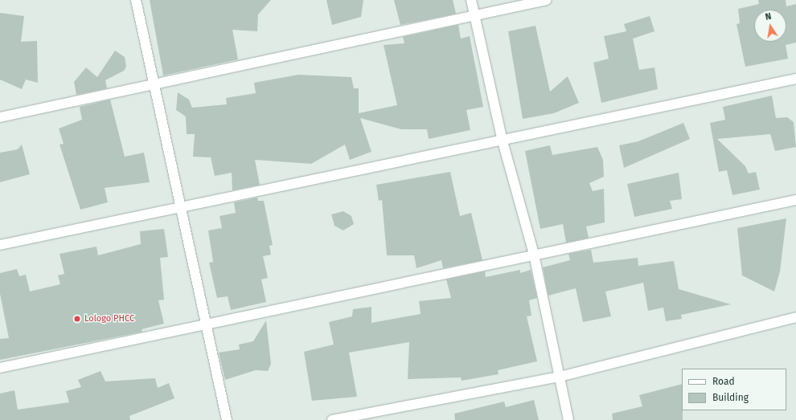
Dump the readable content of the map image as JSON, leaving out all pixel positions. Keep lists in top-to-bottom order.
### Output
{
  "places": ["Lologo PHCC"],
  "legend": ["Road", "Building"],
  "north": "top"
}
